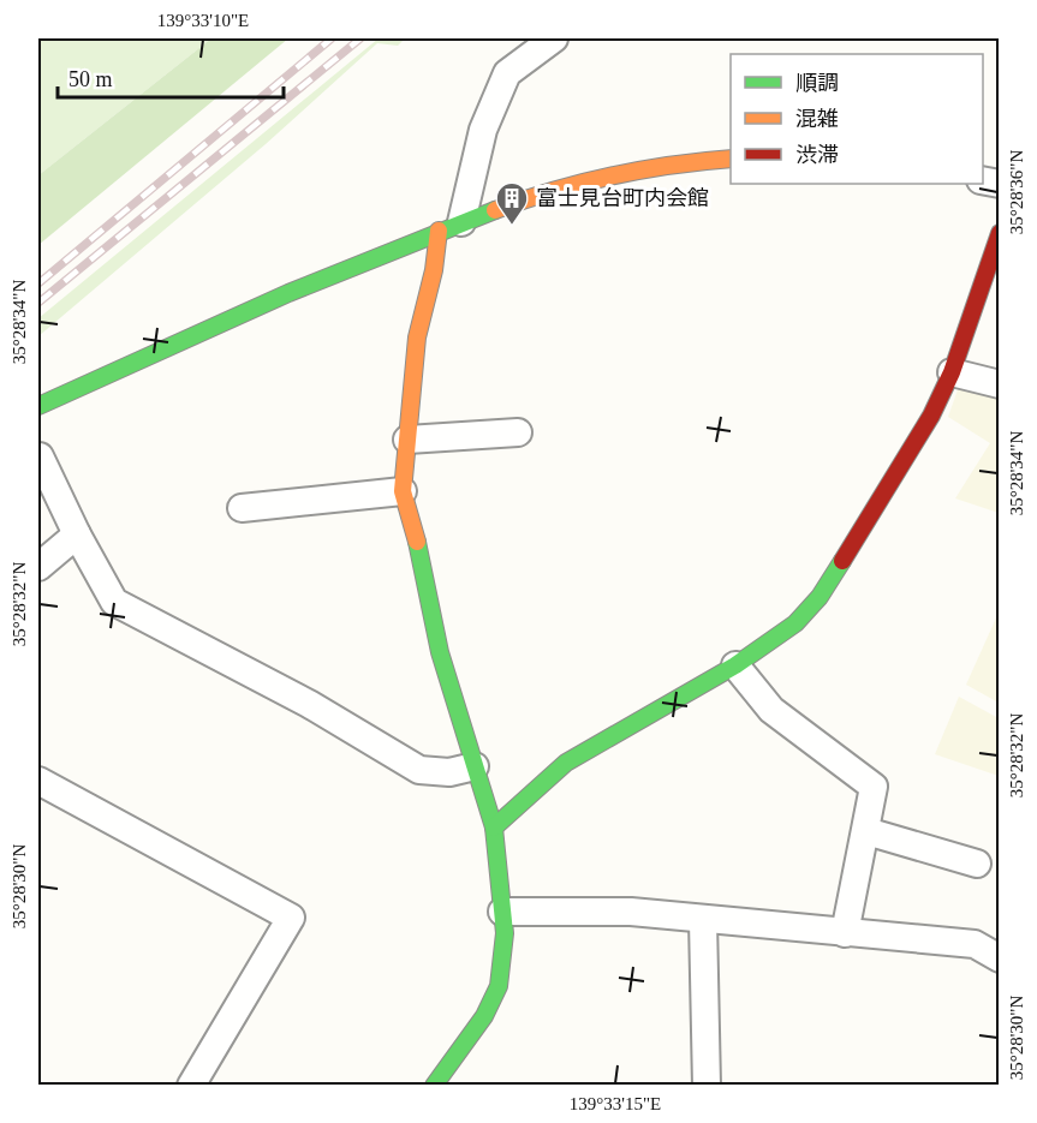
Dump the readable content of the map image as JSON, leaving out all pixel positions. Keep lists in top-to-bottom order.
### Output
{
  "places": {
    "building": ["富士見台町内会館"]
  },
  "legend": ["順調", "混雑", "渋滞"],
  "scale_bar": "50 m",
  "coordinates": [
    "139°33'10\"E",
    "35°28'36\"N",
    "35°28'34\"N",
    "35°28'32\"N",
    "35°28'30\"N",
    "139°33'15\"E"
  ]
}
